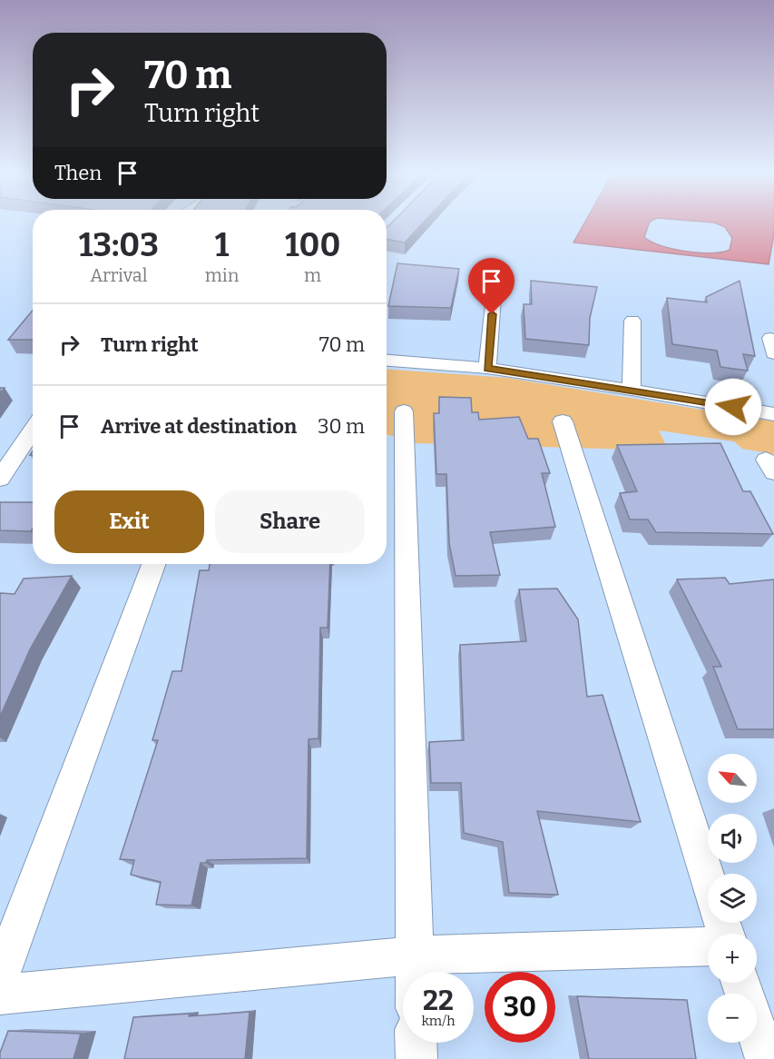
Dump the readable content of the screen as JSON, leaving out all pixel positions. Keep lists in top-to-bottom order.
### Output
{
  "north": "top left",
  "page": {
    "turn": ["70 m", "Turn right"],
    "then": "Then",
    "eta": [
      "13:03",
      "Arrival",
      "1",
      "min",
      "100",
      "m"
    ],
    "list": [
      {
        "name": "Turn right",
        "value": "70 m"
      },
      {
        "name": "Arrive at destination",
        "value": "30 m"
      }
    ],
    "buttons": ["Exit", "Share"],
    "map_buttons": ["+", "−"],
    "speed": "22 km/h",
    "limit": "30"
  }
}
